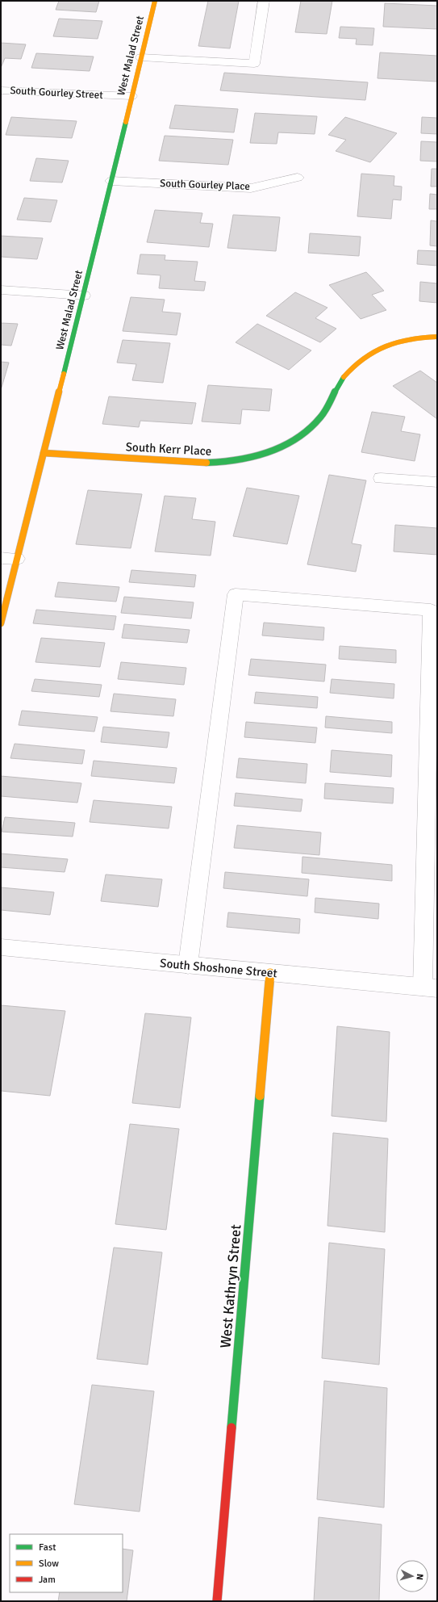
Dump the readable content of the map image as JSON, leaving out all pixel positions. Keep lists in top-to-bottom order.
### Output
{
  "streets": {
    "street": [
      "West Malad Street",
      "South Gourley Street",
      "South Gourley Place",
      "South Kerr Place",
      "South Shoshone Street",
      "West Kathryn Street"
    ]
  },
  "crossings": [
    ["West Malad Street", "South Gourley Street"],
    ["West Malad Street", "South Gourley Place"],
    ["West Malad Street", "South Kerr Place"],
    ["South Shoshone Street", "West Kathryn Street"]
  ],
  "legend": ["Fast", "Slow", "Jam"],
  "north": "right"
}
